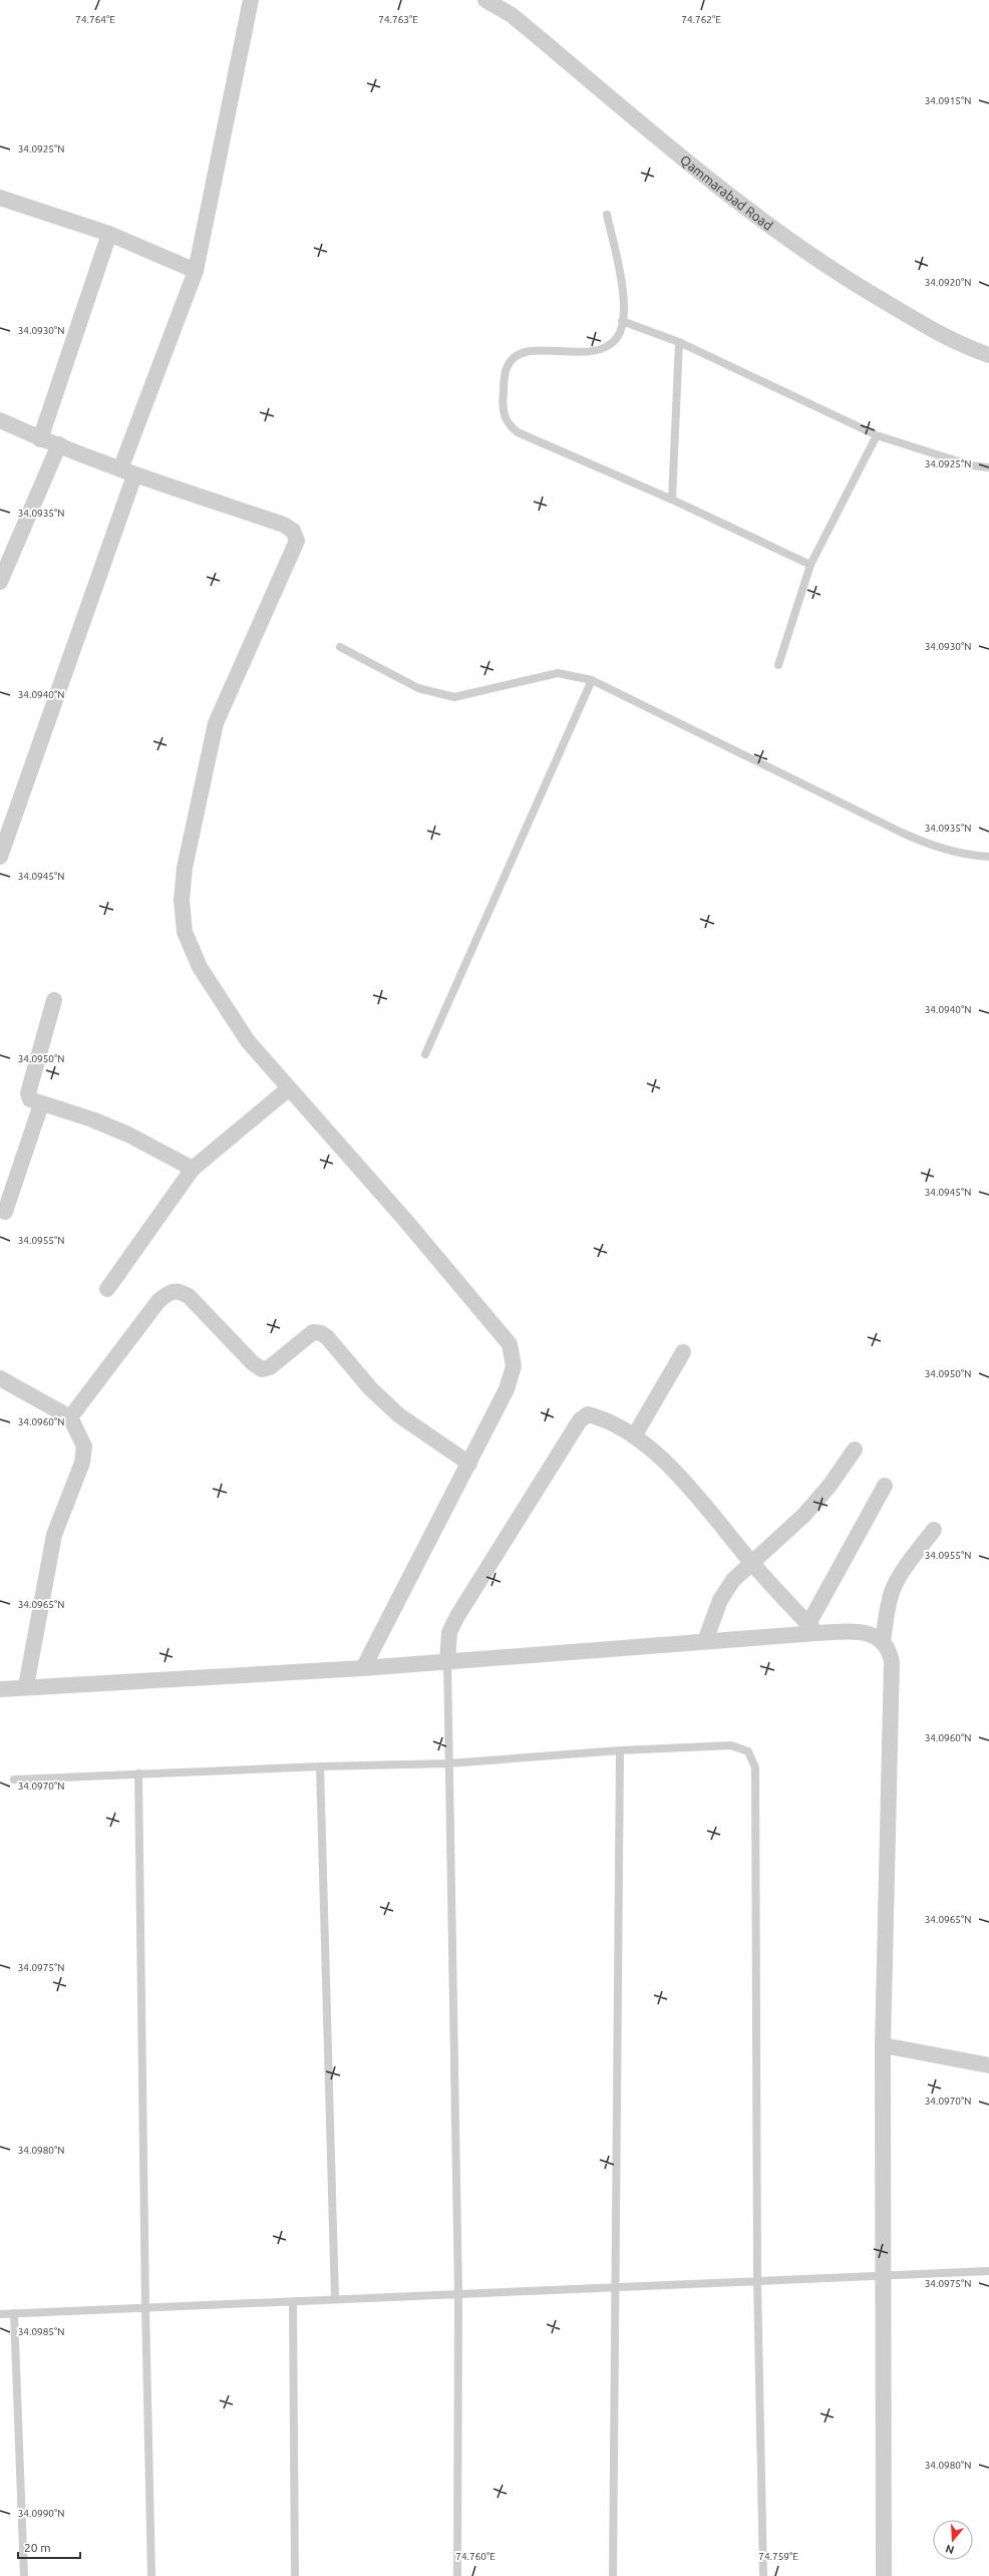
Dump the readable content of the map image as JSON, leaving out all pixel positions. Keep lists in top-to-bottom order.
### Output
{
  "streets": {
    "street": ["Qammarabad Road"]
  },
  "scale_bar": "20 m",
  "north": "bottom",
  "coordinates": [
    "74.764°E",
    "74.763°E",
    "74.762°E",
    "34.0915°N",
    "34.0925°N",
    "34.0920°N",
    "34.0930°N",
    "34.0935°N",
    "34.0940°N",
    "34.0945°N",
    "34.0950°N",
    "34.0955°N",
    "34.0960°N",
    "34.0965°N",
    "34.0970°N",
    "34.0975°N",
    "34.0980°N",
    "34.0985°N",
    "34.0990°N",
    "74.760°E",
    "74.759°E"
  ]
}
